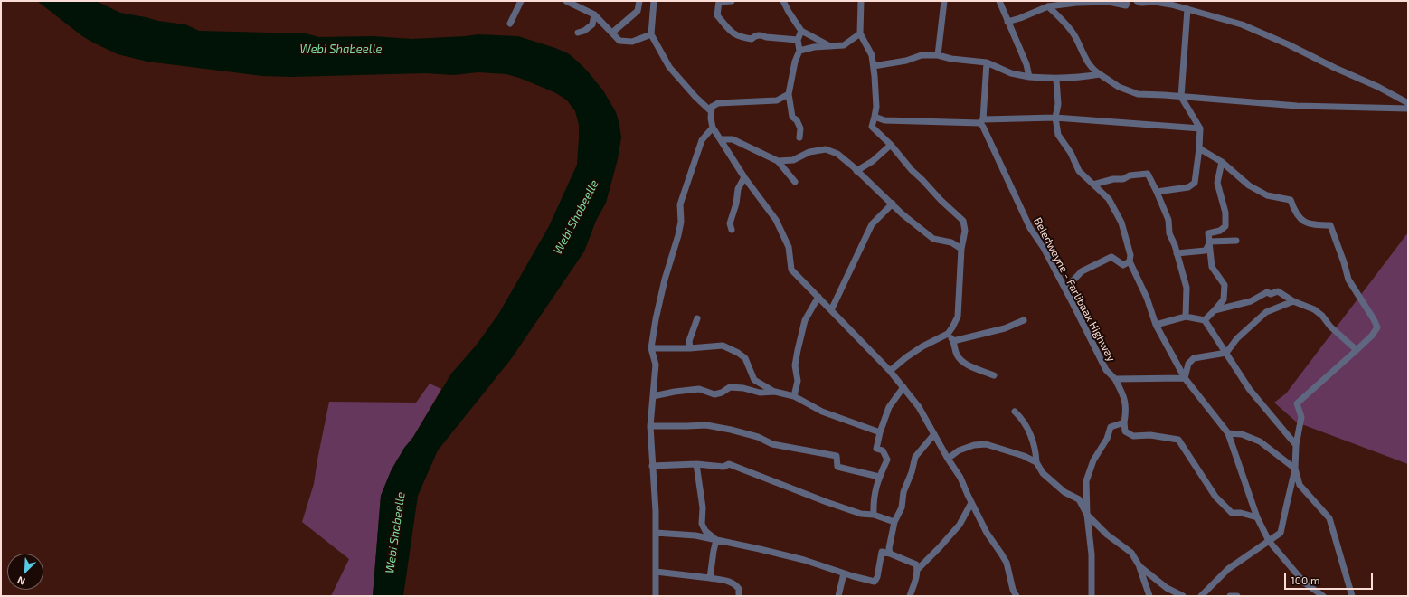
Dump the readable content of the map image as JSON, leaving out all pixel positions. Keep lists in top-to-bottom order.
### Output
{
  "streets": {
    "street": ["Beledweyne - Farlibaax Highway"]
  },
  "water": ["Webi Shabeelle"],
  "scale_bar": "100 m",
  "north": "bottom left"
}
